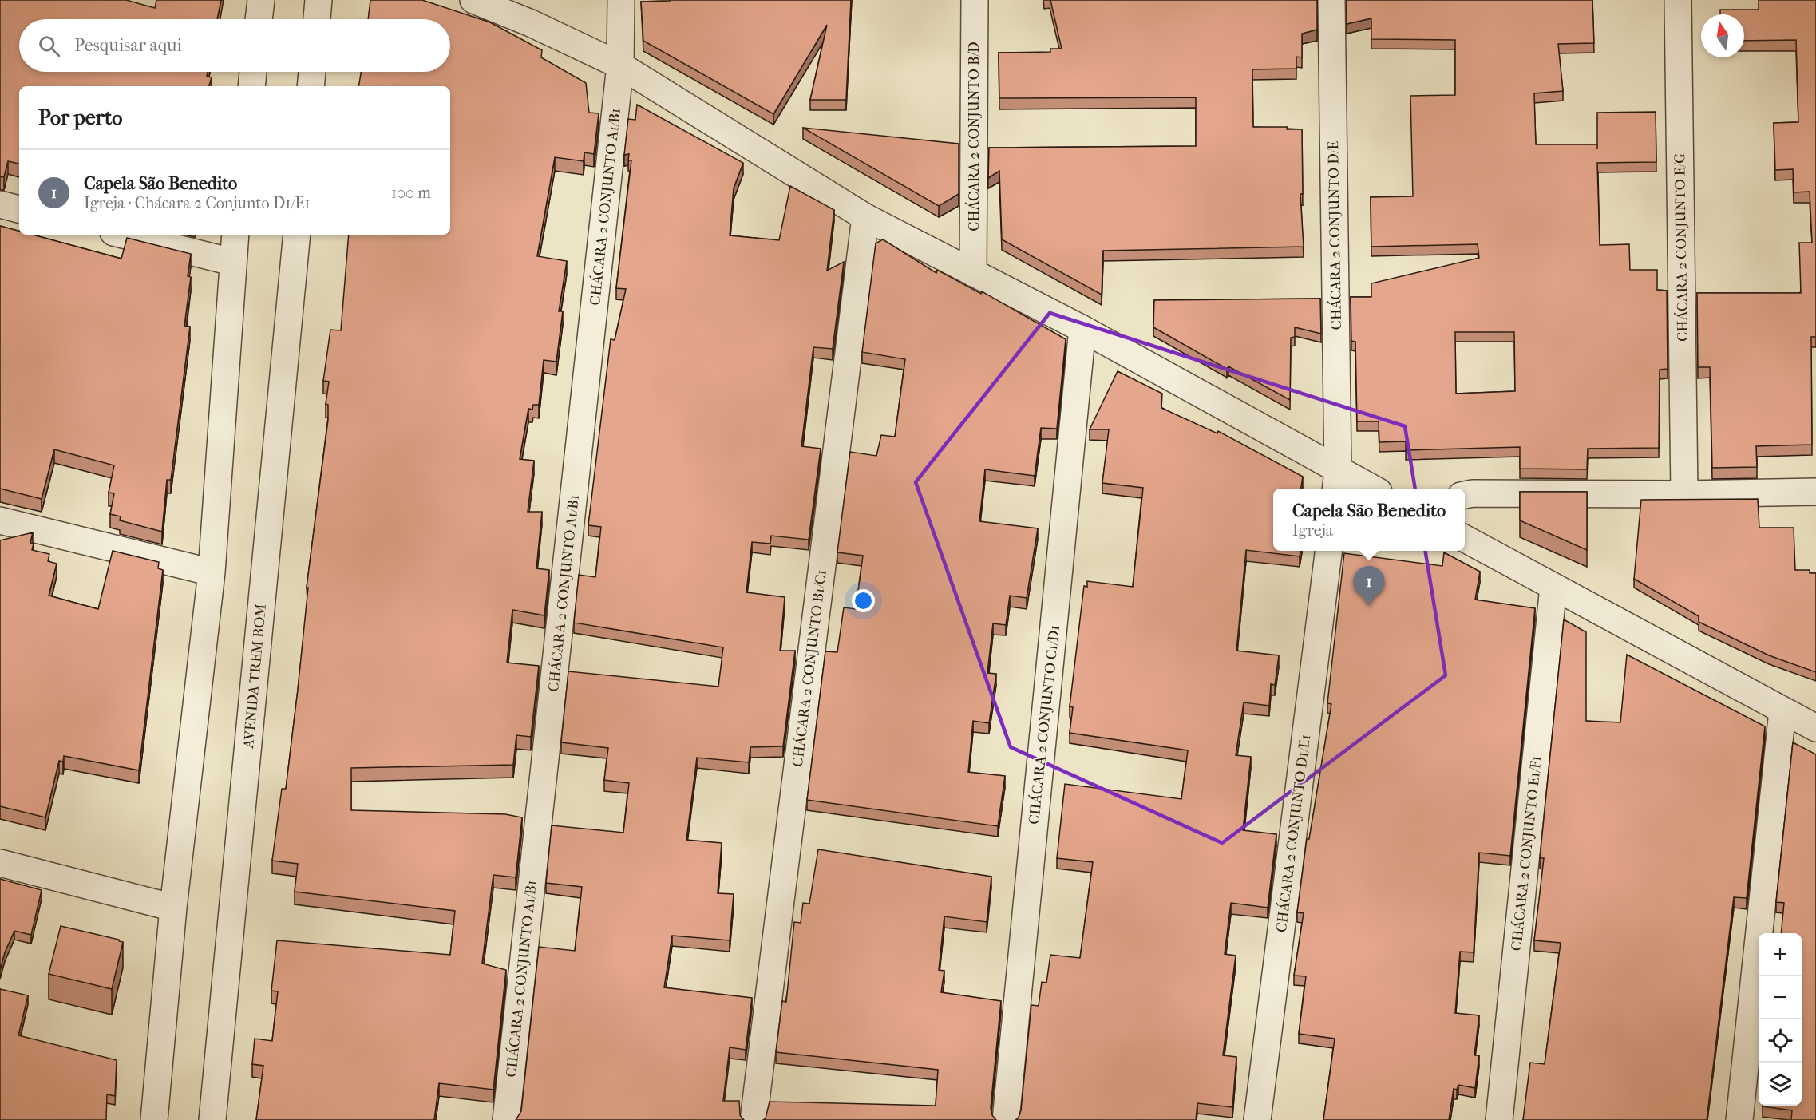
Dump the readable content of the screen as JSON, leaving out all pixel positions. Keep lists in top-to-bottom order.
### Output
{
  "streets": {
    "street": [
      "CHÁCARA 2 CONJUNTO B/D",
      "CHÁCARA 2 CONJUNTO A1/B1",
      "CHÁCARA 2 CONJUNTO D/E",
      "CHÁCARA 2 CONJUNTO E/G",
      "CHÁCARA 2 CONJUNTO B1/C1",
      "AVENIDA TREM BOM",
      "CHÁCARA 2 CONJUNTO C1/D1",
      "CHÁCARA 2 CONJUNTO D1/E1",
      "CHÁCARA 2 CONJUNTO E1/F1"
    ]
  },
  "north": "top",
  "page": {
    "search": "Pesquisar aqui",
    "heading": "Por perto",
    "list": [
      {
        "mark": "1",
        "name": "Capela São Benedito",
        "note": "Igreja · Chácara 2 Conjunto D1/E1",
        "value": "100 m"
      }
    ],
    "popup": ["Capela São Benedito", "Igreja"],
    "pins": "1",
    "map_buttons": ["+", "−"]
  }
}
